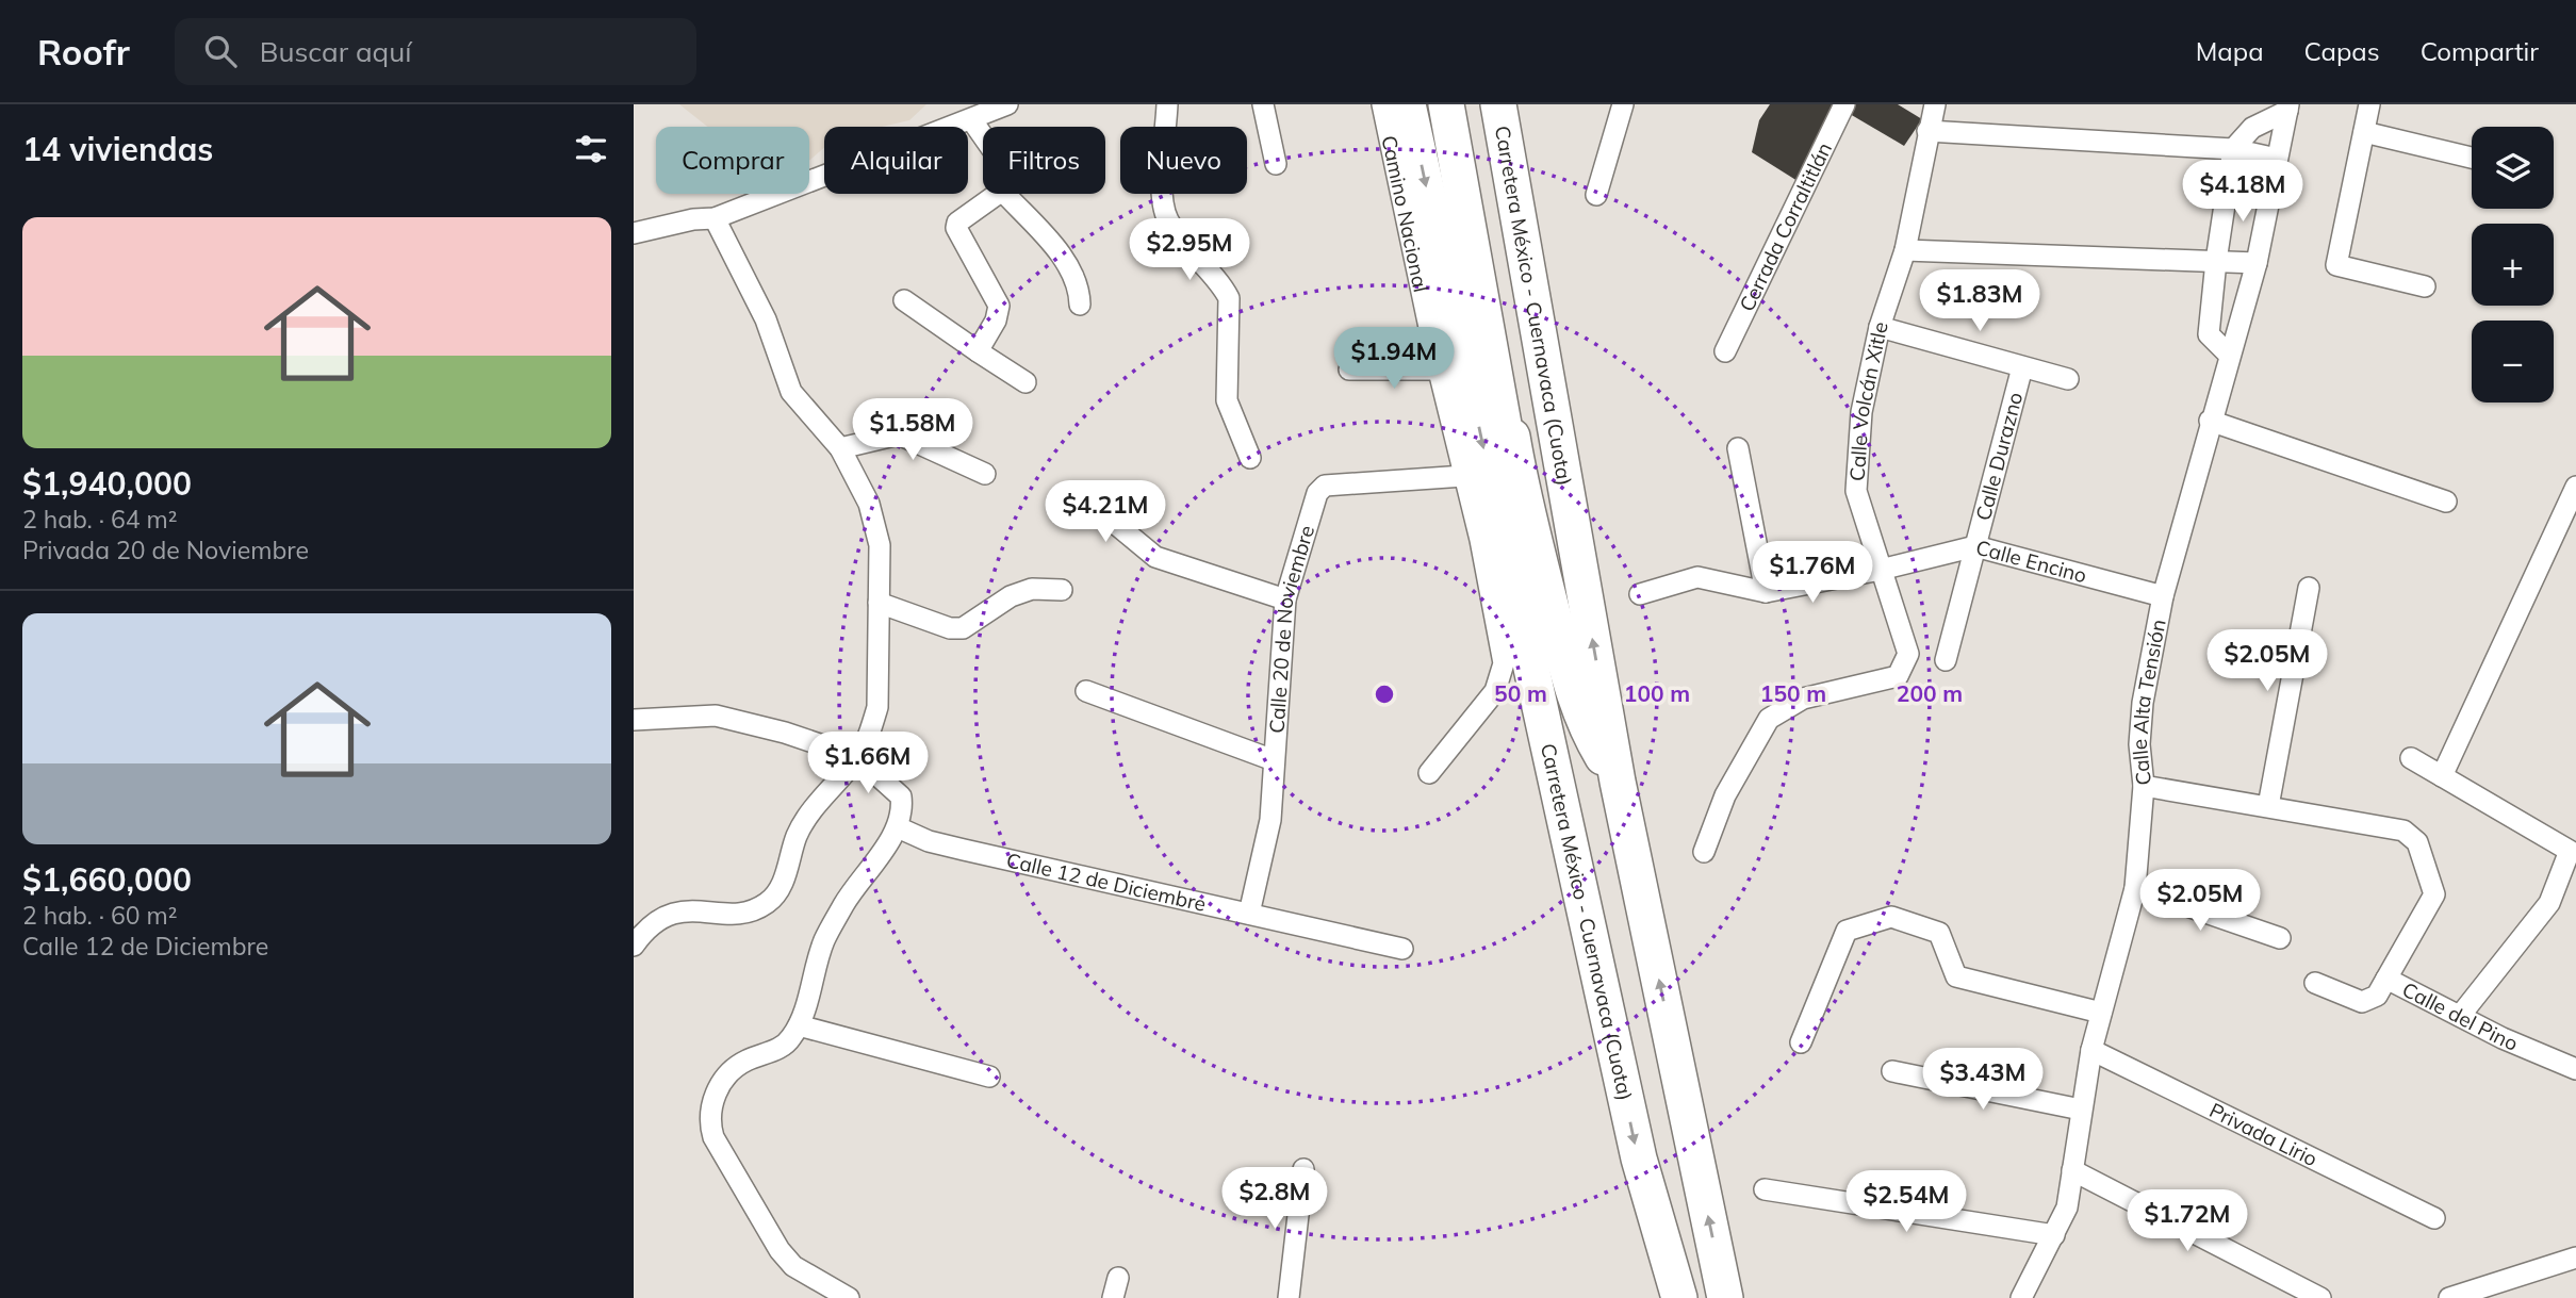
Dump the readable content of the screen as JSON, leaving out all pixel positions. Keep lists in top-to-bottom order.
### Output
{
  "streets": {
    "highway": ["Carretera México - Cuernavaca (Cuota)"],
    "street": [
      "Camino Nacional",
      "Cerrada Corraltitlán",
      "Calle Volcán Xitle",
      "Calle Durazno",
      "Calle Encino",
      "Calle 20 de Noviembre",
      "Calle Alta Tensión",
      "Calle 12 de Diciembre",
      "Calle del Pino",
      "Privada Lirio"
    ]
  },
  "crossings": [
    ["Camino Nacional", "Calle 20 de Noviembre"],
    ["Calle Volcán Xitle", "Calle Encino"],
    ["Calle Durazno", "Calle Encino"],
    ["Calle Encino", "Calle Alta Tensión"],
    ["Calle 20 de Noviembre", "Calle 12 de Diciembre"],
    ["Calle Alta Tensión", "Privada Lirio"]
  ],
  "page": {
    "header": "Roofr",
    "search": "Buscar aquí",
    "nav": ["Mapa", "Capas", "Compartir"],
    "heading": "14 viviendas",
    "map_buttons": ["+", "−"],
    "chip": [
      "Comprar",
      "Alquilar",
      "Filtros",
      "Nuevo"
    ],
    "price": [
      "$4.18M",
      "$2.95M",
      "$1.83M",
      "$1.94M",
      "$1.58M",
      "$4.21M",
      "$1.76M",
      "$2.05M",
      "$1.66M",
      "$2.05M",
      "$3.43M",
      "$2.8M",
      "$2.54M",
      "$1.72M"
    ],
    "list": [
      {
        "name": "$1,940,000",
        "note": "2 hab. · 64 m² · Privada 20 de Noviembre"
      },
      {
        "name": "$1,660,000",
        "note": "2 hab. · 60 m² · Calle 12 de Diciembre"
      }
    ]
  },
  "rings": [
    "50 m",
    "100 m",
    "150 m",
    "200 m"
  ]
}
